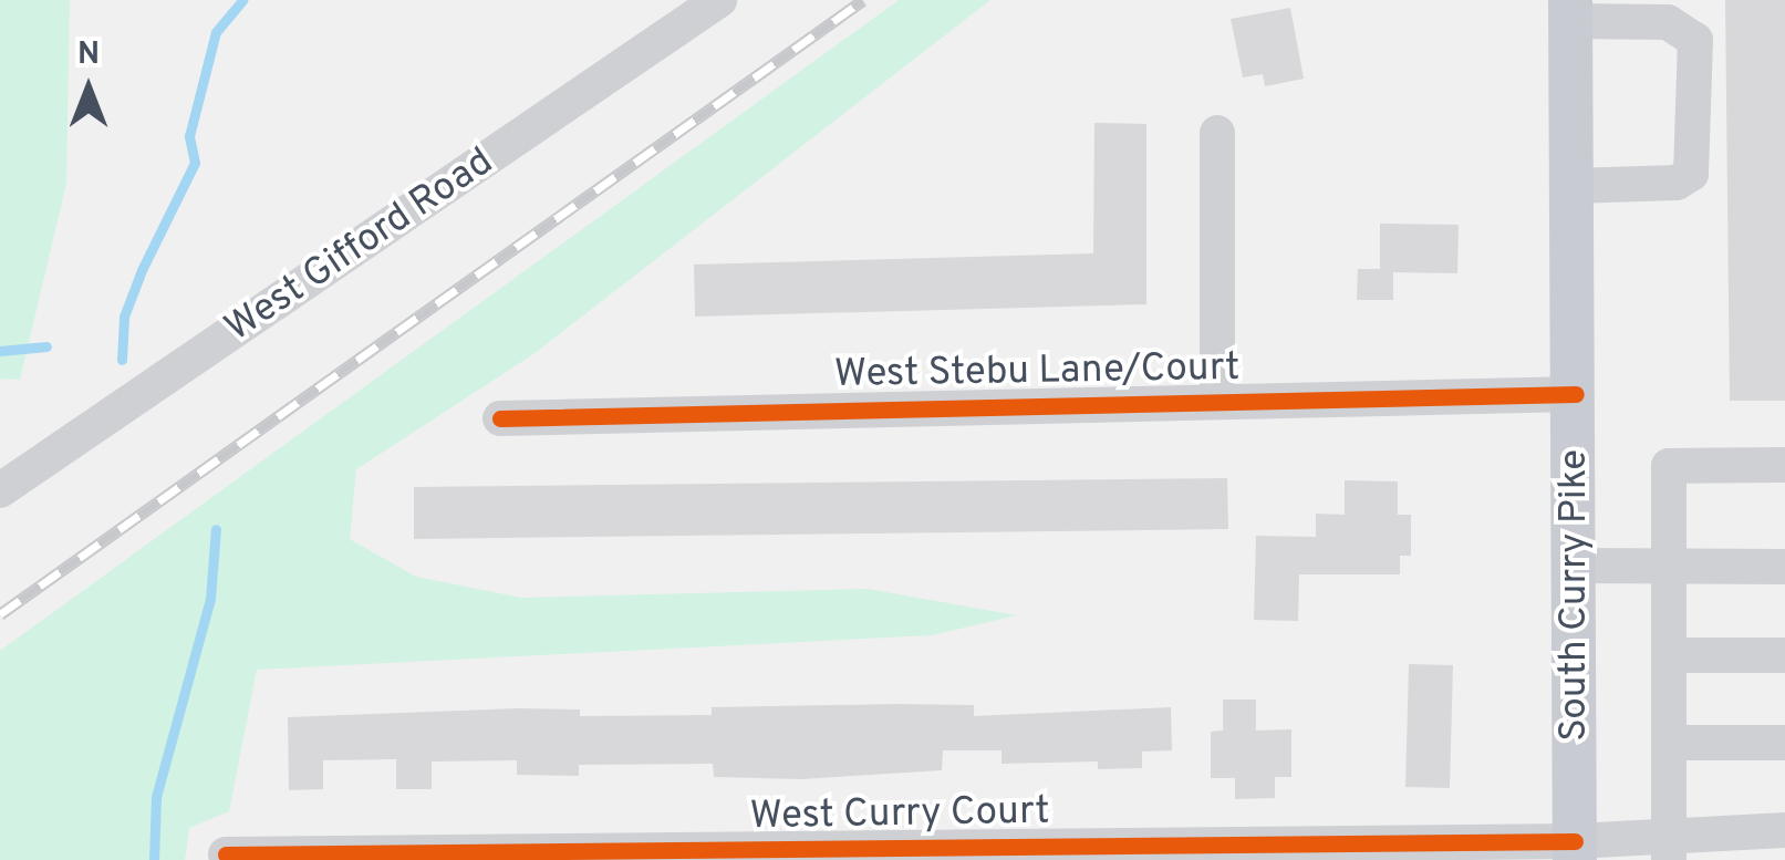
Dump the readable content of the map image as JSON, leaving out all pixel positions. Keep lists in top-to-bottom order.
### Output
{
  "streets": {
    "main road": ["South Curry Pike"],
    "street": ["West Gifford Road", "West Stebu Lane/Court", "West Curry Court"]
  },
  "crossings": [
    ["West Stebu Lane/Court", "South Curry Pike"],
    ["South Curry Pike", "West Curry Court"]
  ],
  "north": "top"
}
